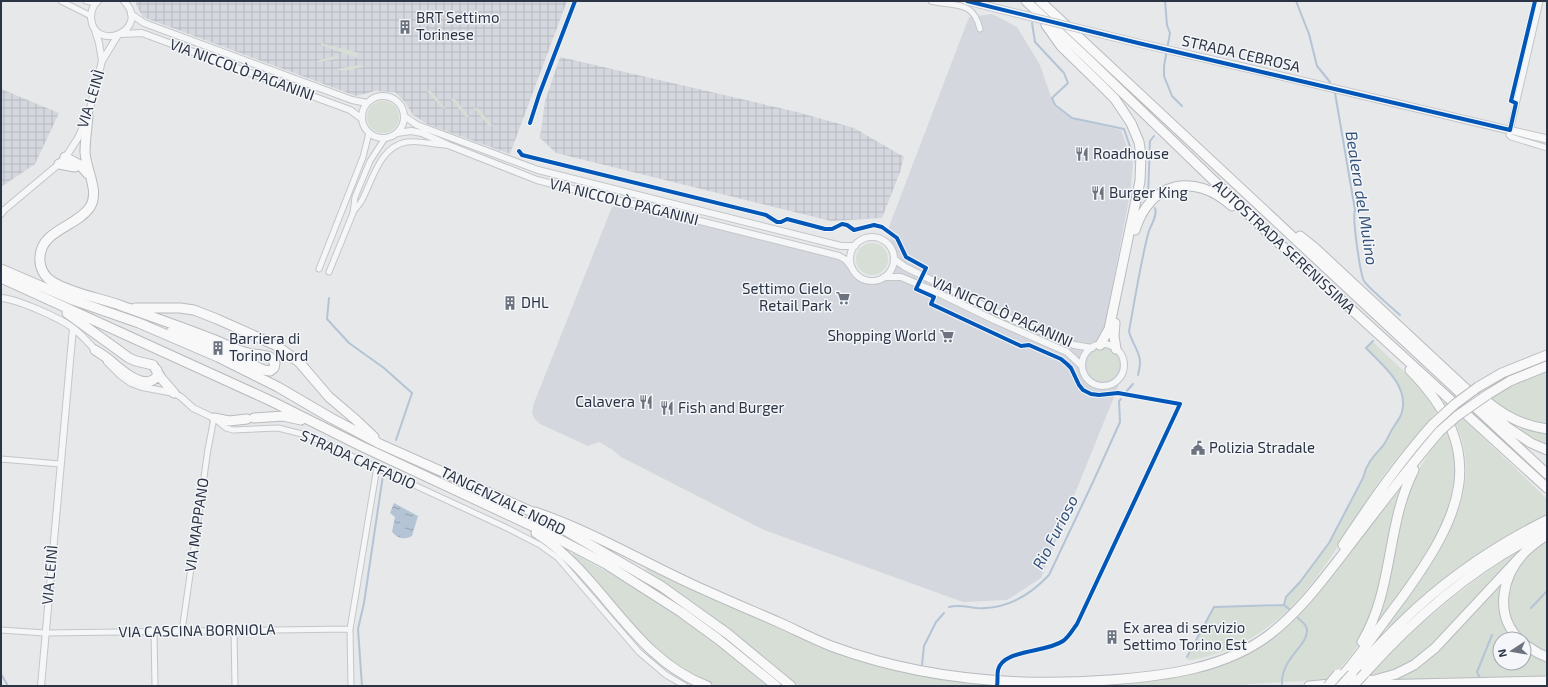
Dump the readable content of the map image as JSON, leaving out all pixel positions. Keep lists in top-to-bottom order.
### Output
{
  "streets": {
    "highway": ["AUTOSTRADA SERENISSIMA", "TANGENZIALE NORD"],
    "main road": ["STRADA CEBROSA"],
    "street": [
      "VIA NICCOLÒ PAGANINI",
      "VIA LEINÌ",
      "STRADA CAFFADIO",
      "VIA MAPPANO",
      "VIA CASCINA BORNIOLA"
    ]
  },
  "crossings": [
    ["VIA NICCOLÒ PAGANINI", "VIA LEINÌ"],
    ["VIA LEINÌ", "STRADA CAFFADIO"],
    ["VIA LEINÌ", "VIA CASCINA BORNIOLA"],
    ["STRADA CAFFADIO", "VIA MAPPANO"],
    ["VIA MAPPANO", "VIA CASCINA BORNIOLA"]
  ],
  "water": ["Bealera del Mulino", "Rio Furioso"],
  "places": {
    "building": [
      "BRT Settimo Torinese",
      "DHL",
      "Barriera di Torino Nord",
      "Ex area di servizio Settimo Torino Est"
    ],
    "restaurant": [
      "Roadhouse",
      "Burger King",
      "Calavera",
      "Fish and Burger"
    ],
    "supermarket": ["Settimo Cielo Retail Park", "Shopping World"],
    "public building": ["Polizia Stradale"]
  },
  "north": "left"
}
